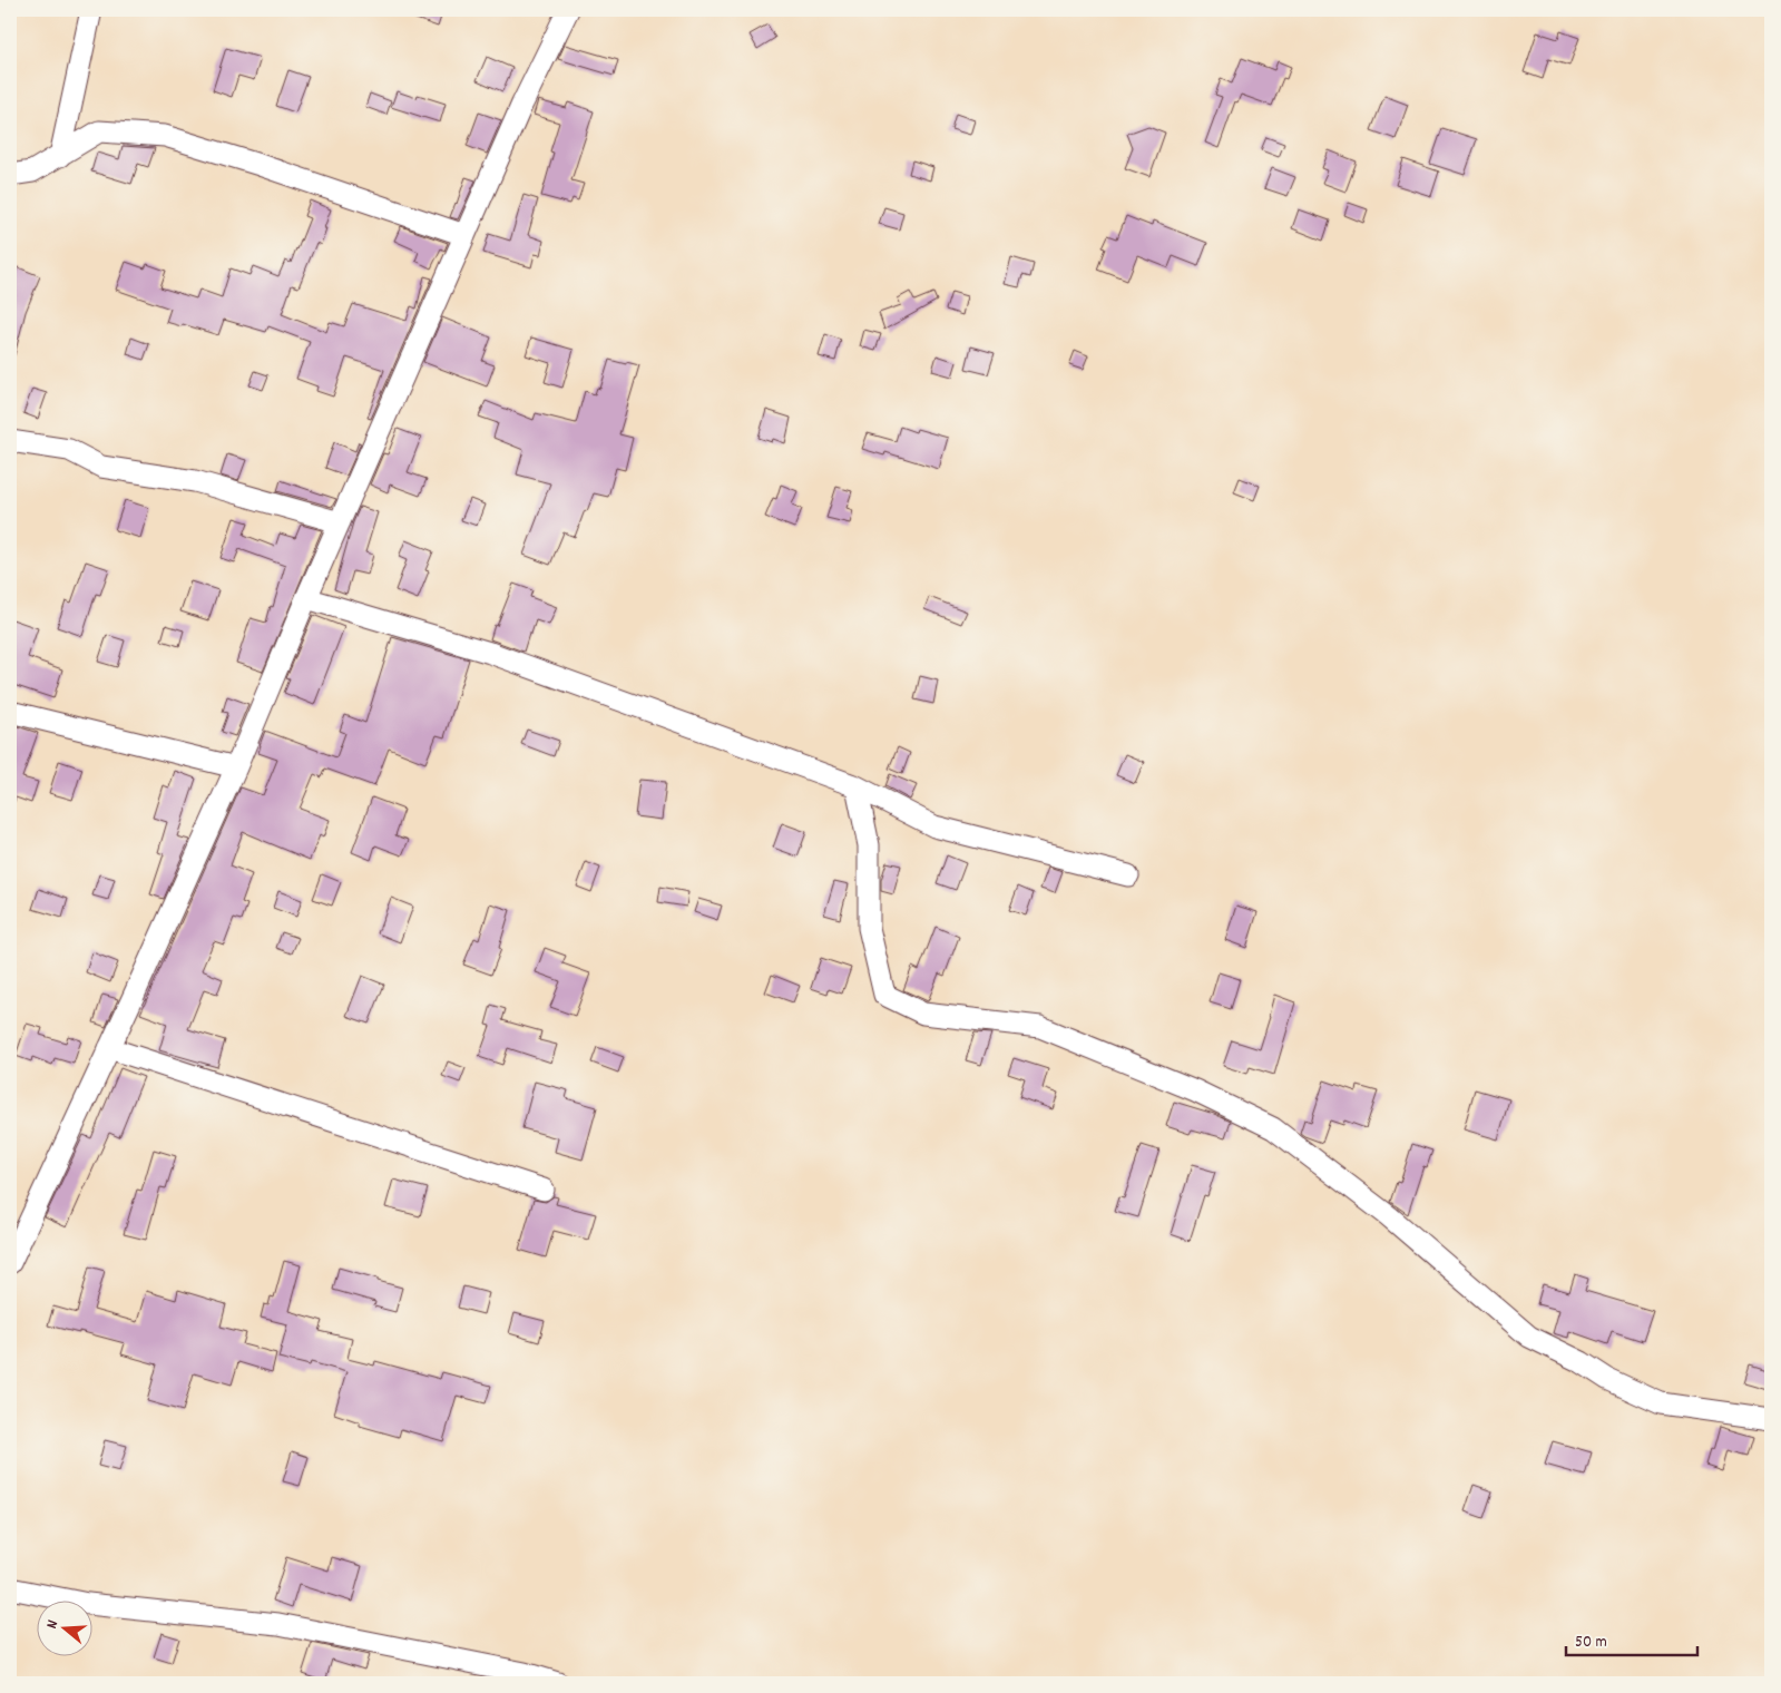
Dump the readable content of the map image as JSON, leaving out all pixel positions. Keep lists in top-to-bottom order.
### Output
{
  "scale_bar": "50 m",
  "north": "left"
}
